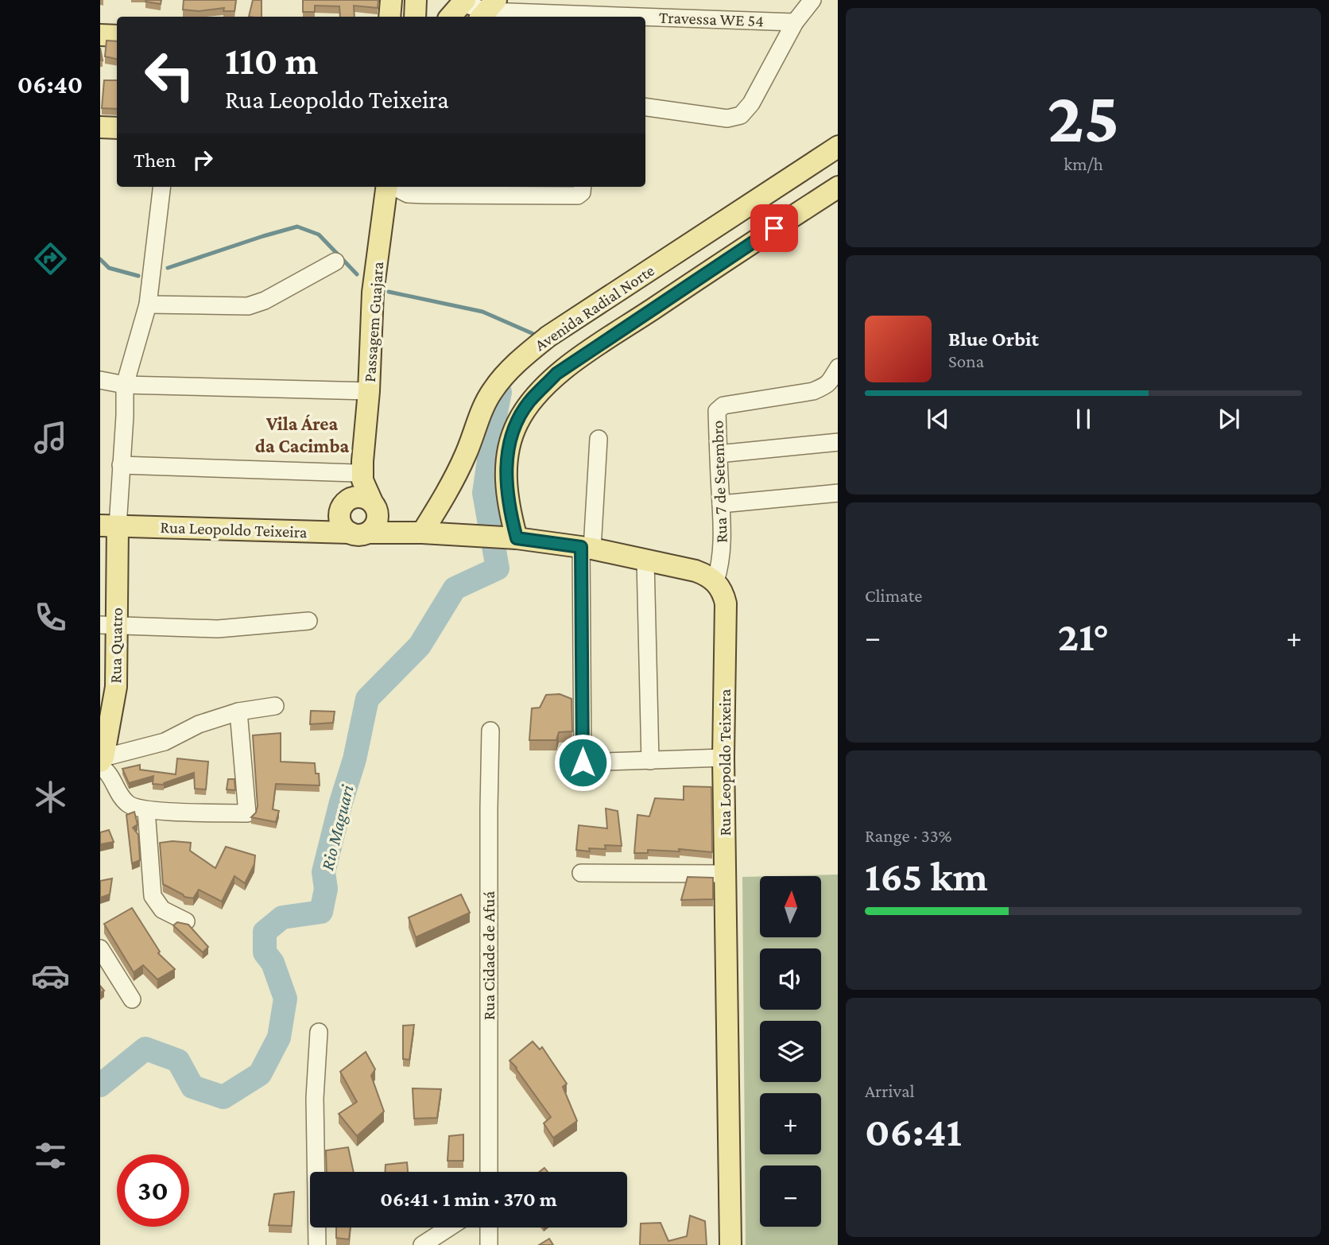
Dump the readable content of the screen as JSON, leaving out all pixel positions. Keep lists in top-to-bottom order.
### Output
{
  "streets": {
    "main road": [
      "Avenida Radial Norte",
      "Passagem Guajara",
      "Rua Leopoldo Teixeira",
      "Rua Quatro"
    ],
    "street": ["Travessa WE 54", "Rua 7 de Setembro", "Rua Cidade de Afuá"]
  },
  "crossings": [
    ["Avenida Radial Norte", "Rua Leopoldo Teixeira"],
    ["Passagem Guajara", "Rua Leopoldo Teixeira"],
    ["Rua 7 de Setembro", "Rua Leopoldo Teixeira"],
    ["Rua Leopoldo Teixeira", "Rua Quatro"]
  ],
  "districts": ["Vila Área da Cacimba"],
  "water": ["Rio Maguari"],
  "north": "top",
  "page": {
    "tabs": "06:40",
    "tile": [
      ["25", "km/h"],
      "Climate",
      ["Range · 33%", "165 km"],
      ["Arrival", "06:41"]
    ],
    "turn": ["110 m", "Rua Leopoldo Teixeira"],
    "then": "Then",
    "song": ["Blue Orbit", "Sona"],
    "heat": ["−", "21°", "+"],
    "map_buttons": ["+", "−"],
    "limit": "30",
    "trip": "06:41 · 1 min · 370 m"
  }
}
